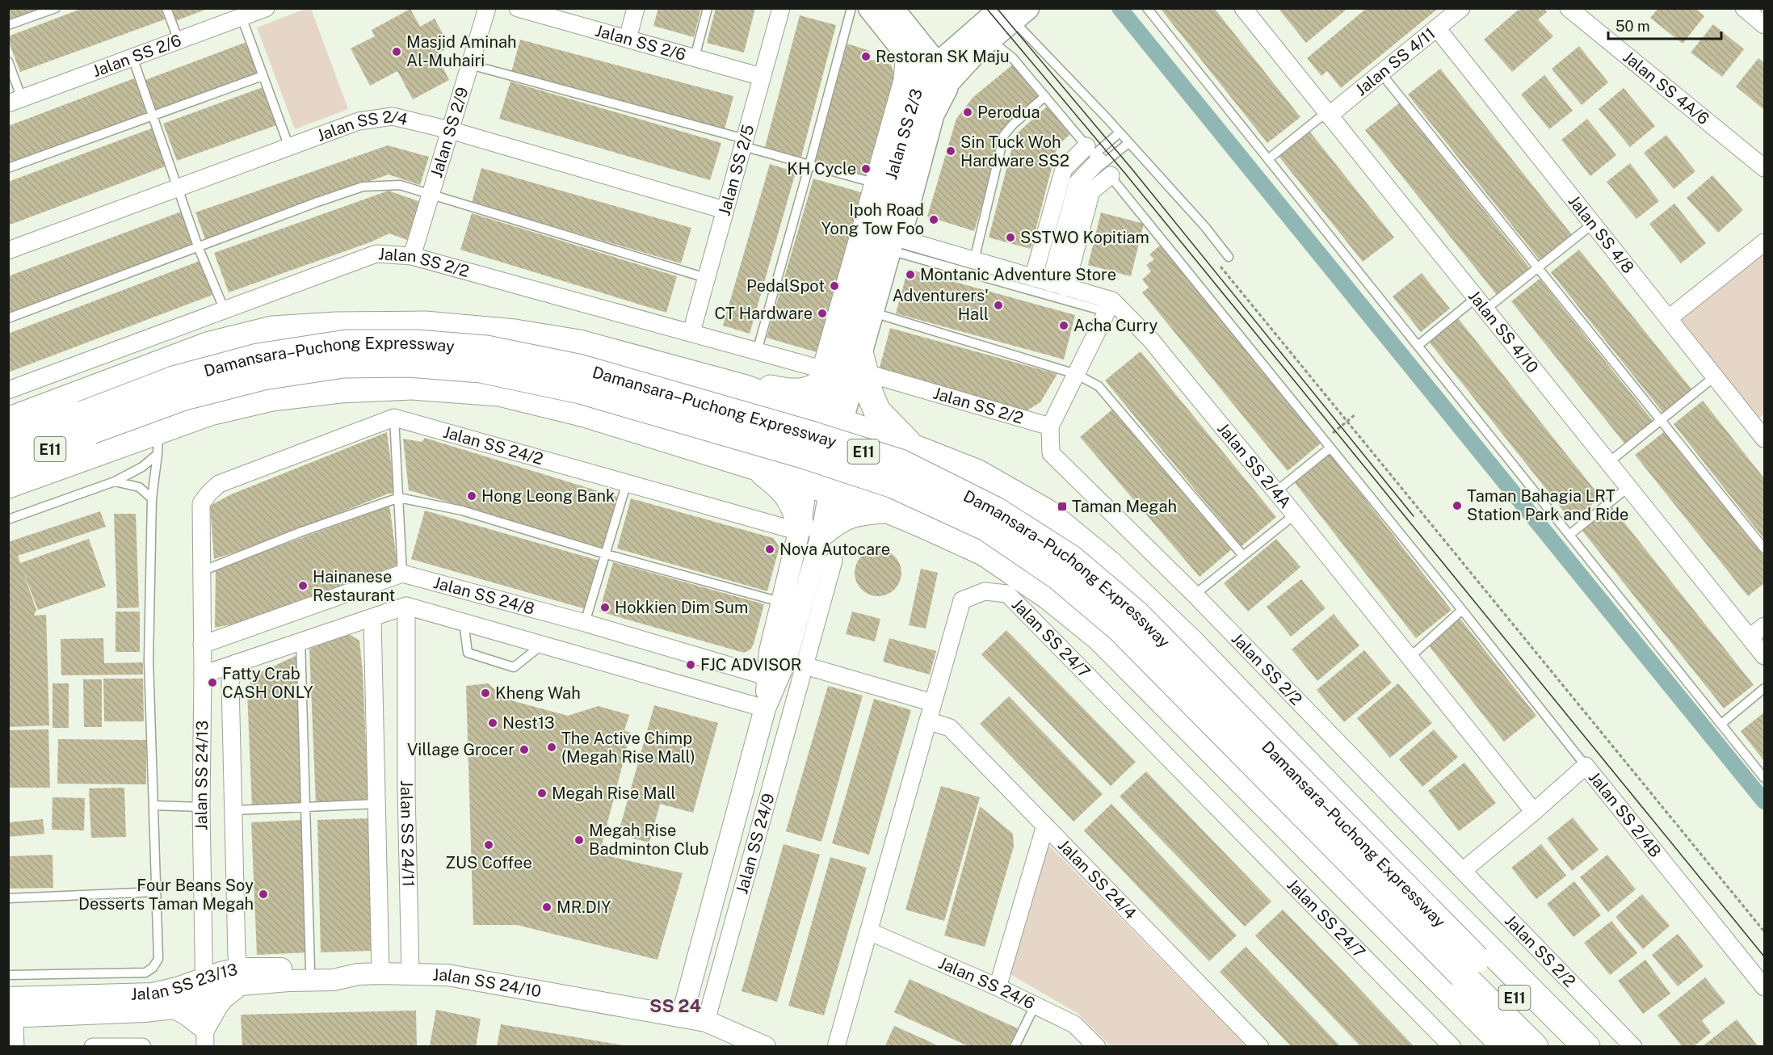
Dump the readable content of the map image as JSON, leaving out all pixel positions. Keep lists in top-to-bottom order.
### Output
{
  "streets": {
    "highway": ["Damansara–Puchong Expressway", "E11"],
    "main road": ["Jalan SS 2/3"],
    "street": [
      "Jalan SS 2/6",
      "Jalan SS 4/11",
      "Jalan SS 4A/6",
      "Jalan SS 2/4",
      "Jalan SS 2/9",
      "Jalan SS 2/5",
      "Jalan SS 4/8",
      "Jalan SS 2/2",
      "Jalan SS 4/10",
      "Jalan SS 24/2",
      "Jalan SS 2/4A",
      "Jalan SS 24/8",
      "Jalan SS 24/7",
      "Jalan SS 24/13",
      "Jalan SS 2/4B",
      "Jalan SS 24/11",
      "Jalan SS 24/9",
      "Jalan SS 24/4",
      "Jalan SS 23/13",
      "Jalan SS 24/6",
      "Jalan SS 24/10"
    ]
  },
  "crossings": [
    ["Jalan SS 2/6", "Jalan SS 2/5"],
    ["Jalan SS 4/11", "Jalan SS 4/8"],
    ["Jalan SS 4/11", "Jalan SS 4/10"],
    ["Jalan SS 2/4", "Jalan SS 2/9"],
    ["Jalan SS 2/4", "Jalan SS 2/5"],
    ["Jalan SS 2/9", "Jalan SS 2/2"],
    ["Jalan SS 2/3", "Jalan SS 2/2"],
    ["Jalan SS 2/5", "Jalan SS 2/2"],
    ["Jalan SS 2/2", "Jalan SS 2/4B"],
    ["Damansara–Puchong Expressway", "E11"],
    ["Jalan SS 24/2", "Jalan SS 24/13"],
    ["Jalan SS 24/2", "Jalan SS 24/9"],
    ["Jalan SS 2/4A", "Jalan SS 2/4B"],
    ["Jalan SS 24/8", "Jalan SS 24/11"],
    ["Jalan SS 24/8", "Jalan SS 24/9"],
    ["Jalan SS 24/7", "Jalan SS 24/4"],
    ["Jalan SS 24/7", "Jalan SS 24/6"],
    ["Jalan SS 24/13", "Jalan SS 23/13"],
    ["Jalan SS 24/13", "Jalan SS 24/10"],
    ["Jalan SS 24/11", "Jalan SS 24/10"],
    ["Jalan SS 24/9", "Jalan SS 24/10"],
    ["Jalan SS 23/13", "Jalan SS 24/10"]
  ],
  "districts": ["SS 24"],
  "places": {
    "other": [
      "Masjid Aminah Al-Muhairi",
      "Restoran SK Maju",
      "Perodua",
      "Sin Tuck Woh Hardware SS2",
      "KH Cycle",
      "Ipoh Road Yong Tow Foo",
      "SSTWO Kopitiam",
      "Montanic Adventure Store",
      "PedalSpot",
      "Adventurers' Hall",
      "CT Hardware",
      "Acha Curry",
      "Hong Leong Bank",
      "Taman Bahagia LRT Station Park and Ride",
      "Nova Autocare",
      "Hainanese Restaurant",
      "Hokkien Dim Sum",
      "FJC ADVISOR",
      "Fatty Crab CASH ONLY",
      "Kheng Wah",
      "Nest13",
      "The Active Chimp (Megah Rise Mall)",
      "Village Grocer",
      "Megah Rise Mall",
      "Megah Rise Badminton Club",
      "ZUS Coffee",
      "Four Beans Soy Desserts Taman Megah",
      "MR.DIY"
    ],
    "transit": ["Taman Megah"]
  },
  "scale_bar": "50 m"
}
